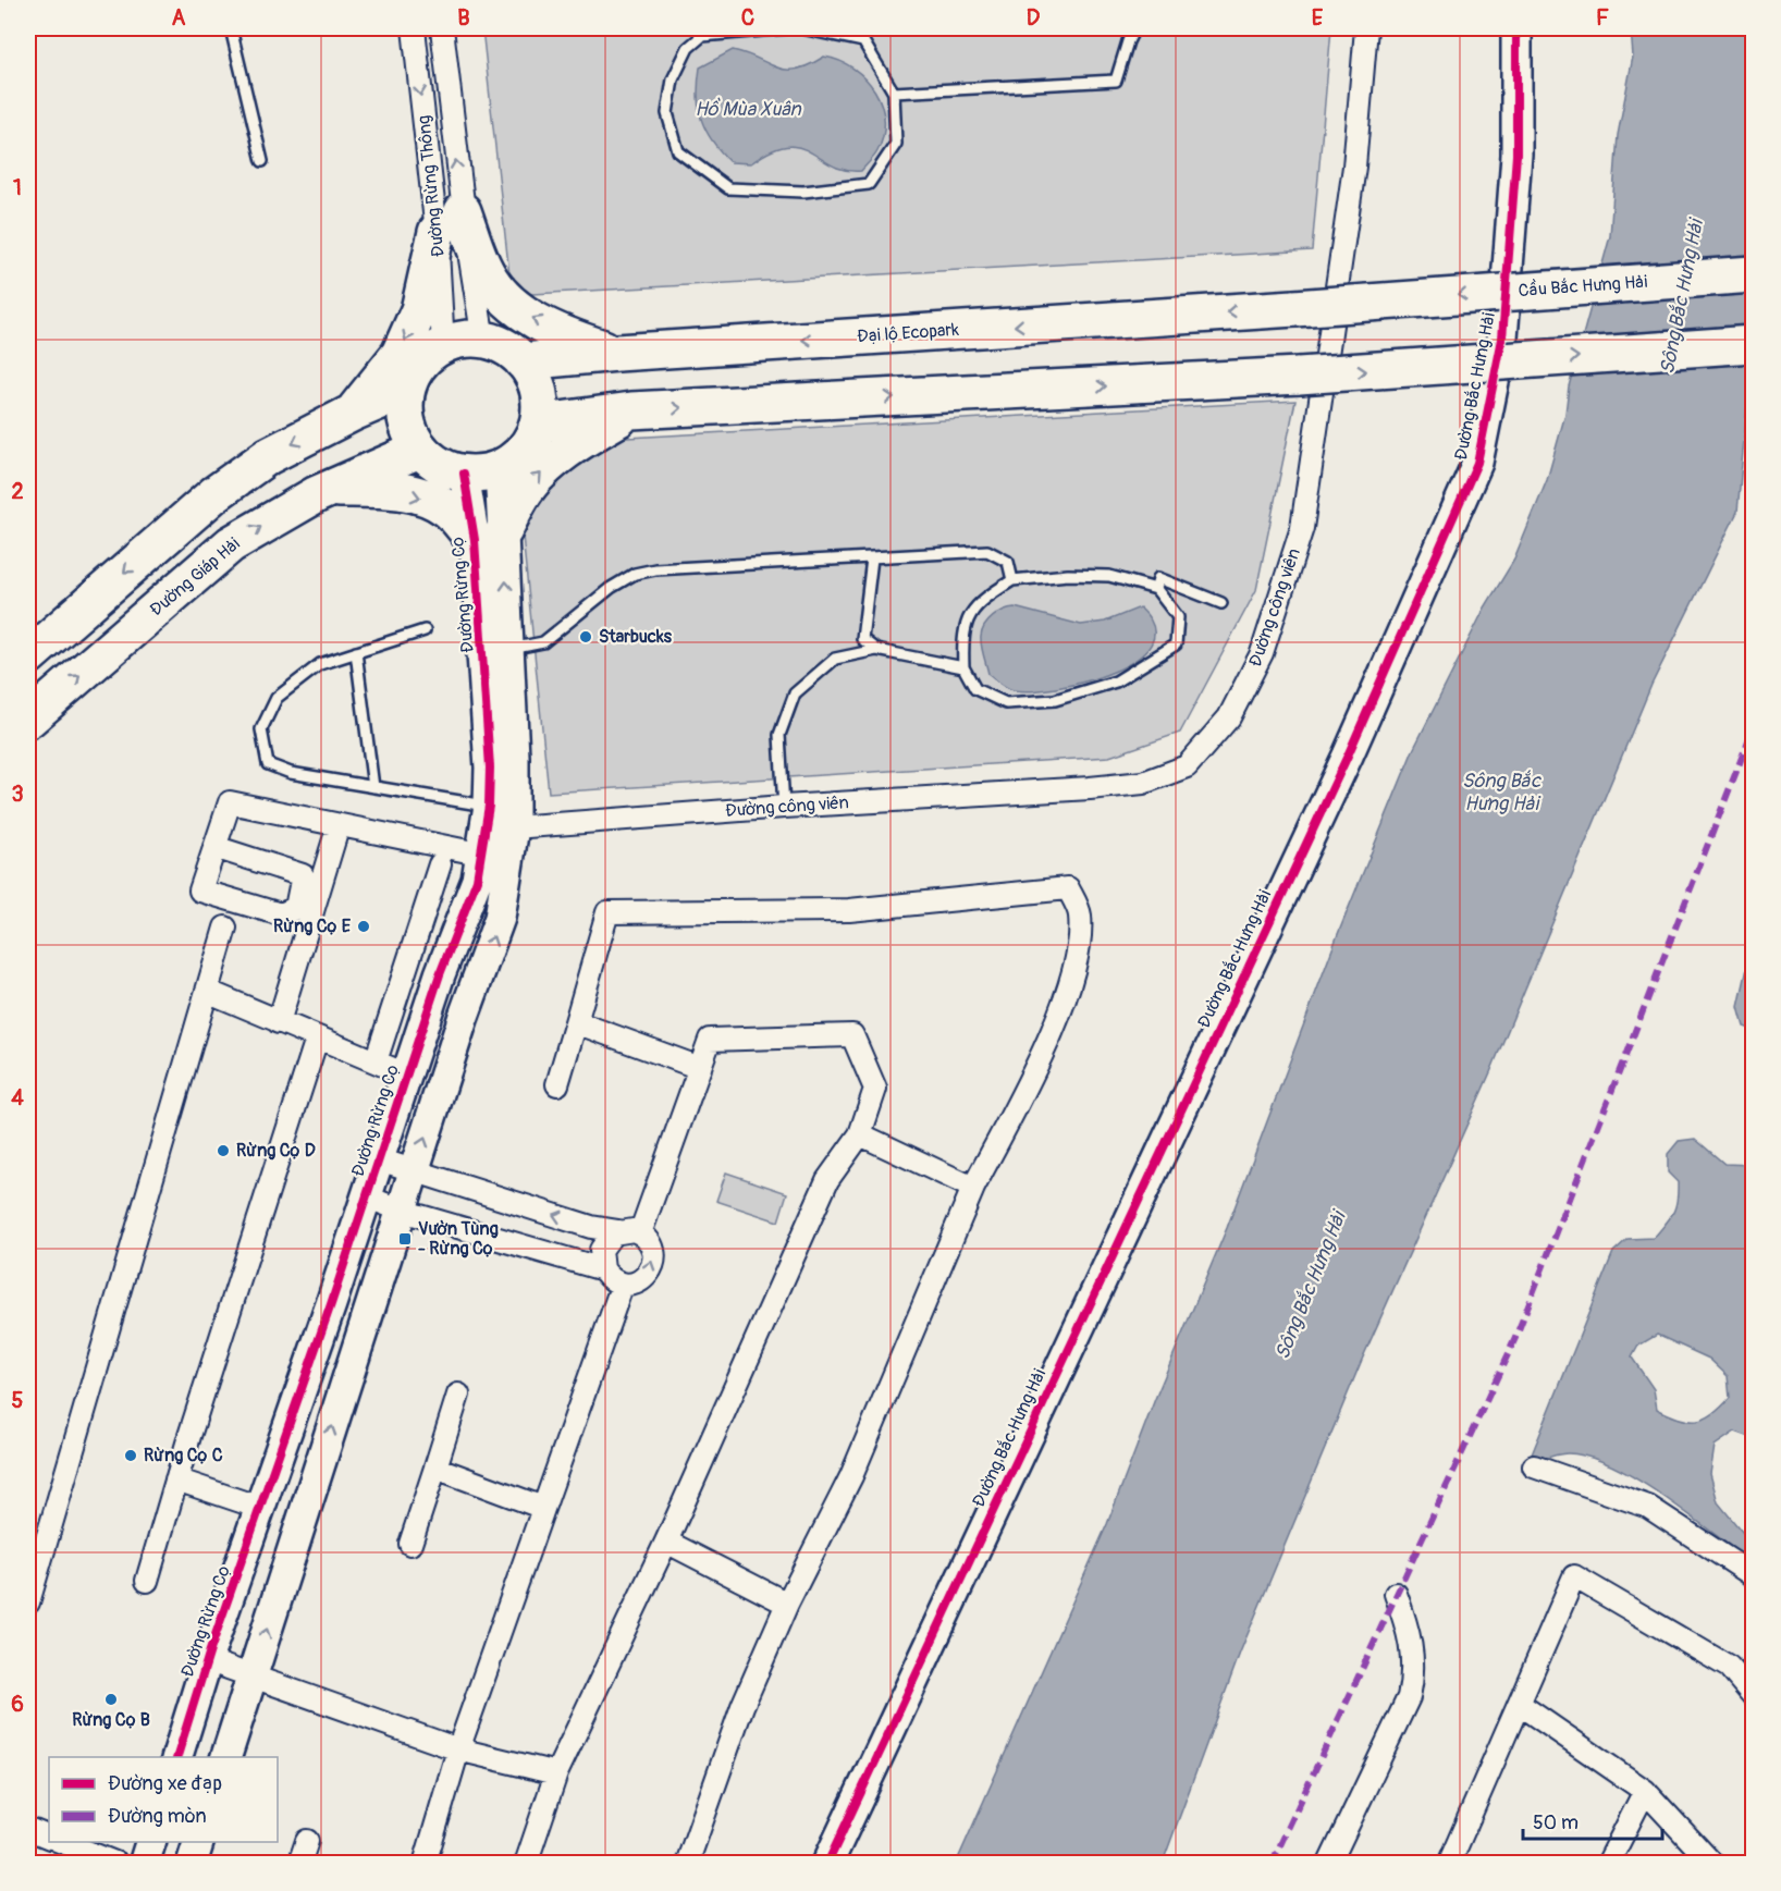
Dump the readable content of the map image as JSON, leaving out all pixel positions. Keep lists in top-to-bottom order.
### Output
{
  "streets": {
    "highway": ["Cầu Bắc Hưng Hải", "Đại lộ Ecopark", "Đường Giáp Hải"],
    "street": [
      "Đường Rừng Thông",
      "Đường Bắc Hưng Hải",
      "Đường Rừng Cọ",
      "Đường công viên"
    ]
  },
  "crossings": [
    ["Đường Rừng Thông", "Đại lộ Ecopark"],
    ["Đường Rừng Thông", "Đường Giáp Hải"],
    ["Đường Rừng Thông", "Đường Rừng Cọ"],
    ["Cầu Bắc Hưng Hải", "Đại lộ Ecopark"],
    ["Đại lộ Ecopark", "Đường Giáp Hải"],
    ["Đại lộ Ecopark", "Đường Rừng Cọ"],
    ["Đường Giáp Hải", "Đường Rừng Cọ"],
    ["Đường Rừng Cọ", "Đường công viên"]
  ],
  "water": ["Hồ Mùa Xuân", "Sông Bắc Hưng Hải"],
  "places": {
    "other": [
      "Starbucks",
      "Rừng Cọ E",
      "Rừng Cọ D",
      "Rừng Cọ C",
      "Rừng Cọ B"
    ],
    "transit": ["Vườn Tùng - Rừng Cọ"]
  },
  "legend": ["Đường xe đạp", "Đường mòn"],
  "scale_bar": "50 m",
  "grid": {
    "columns": [
      "A",
      "B",
      "C",
      "D",
      "E",
      "F"
    ],
    "rows": [
      "1",
      "2",
      "3",
      "4",
      "5",
      "6"
    ]
  }
}
